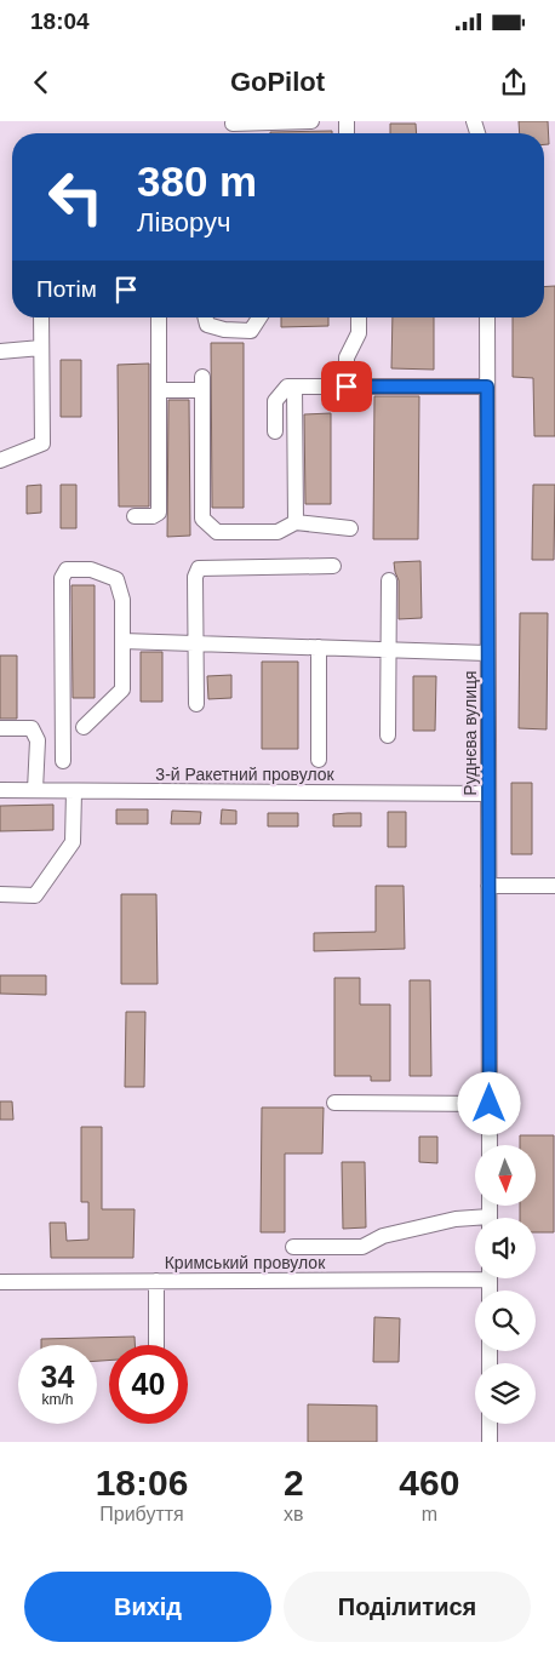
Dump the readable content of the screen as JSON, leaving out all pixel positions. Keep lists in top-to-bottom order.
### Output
{
  "streets": {
    "street": ["Руднєва вулиця", "3-й Ракетний провулок", "Кримський провулок"]
  },
  "crossings": [
    ["Руднєва вулиця", "3-й Ракетний провулок"]
  ],
  "north": "bottom",
  "page": {
    "status": "18:04",
    "header": "GoPilot",
    "turn": ["380 m", "Ліворуч"],
    "then": "Потім",
    "speed": "34 km/h",
    "limit": "40",
    "eta": [
      "18:06",
      "Прибуття",
      "2",
      "хв",
      "460",
      "m"
    ],
    "buttons": ["Вихід", "Поділитися"]
  }
}
